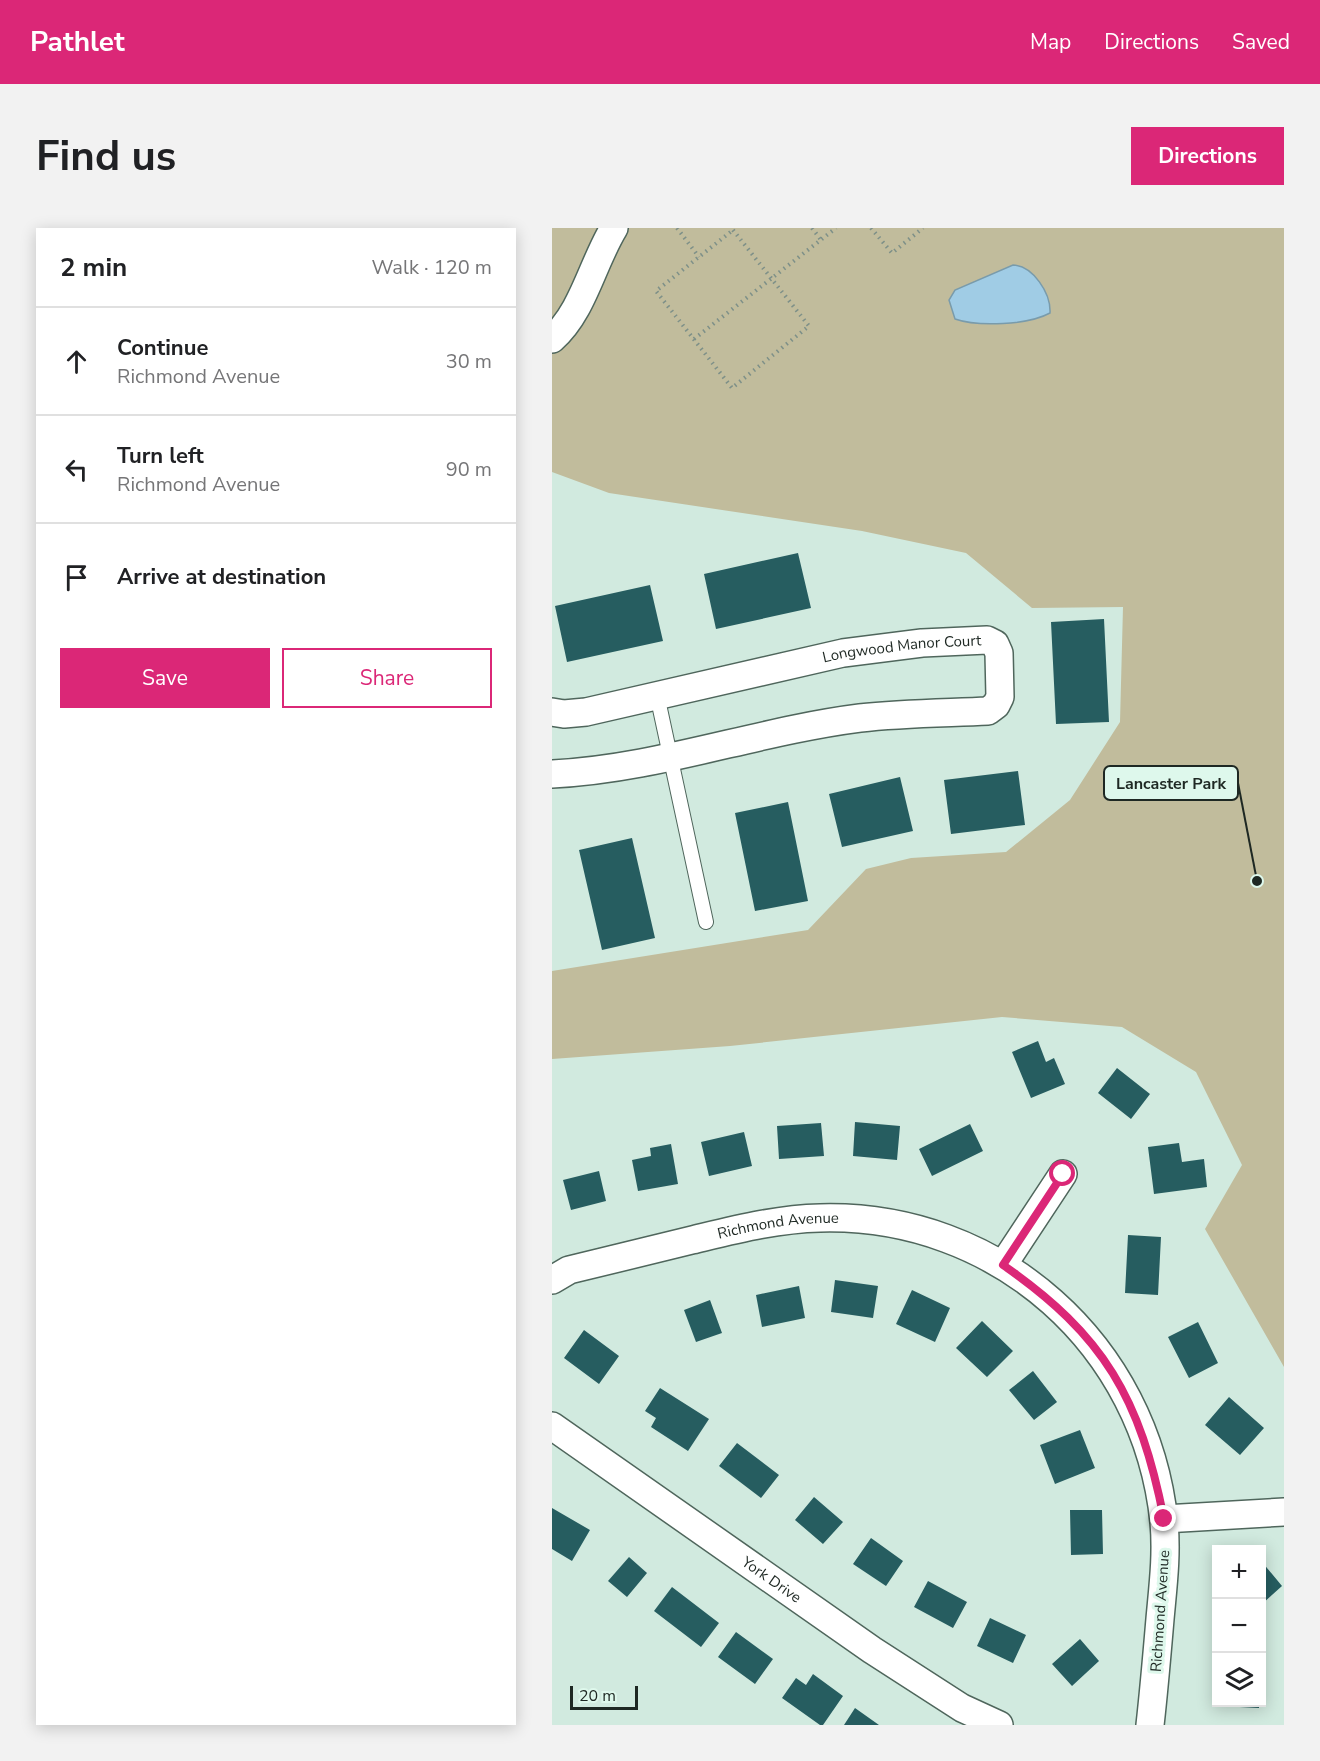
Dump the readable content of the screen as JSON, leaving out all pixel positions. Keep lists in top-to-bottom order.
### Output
{
  "streets": {
    "street": ["Longwood Manor Court", "Richmond Avenue", "York Drive"]
  },
  "places": ["Lancaster Park"],
  "scale_bar": "20 m",
  "page": {
    "header": "Pathlet",
    "nav": ["Map", "Directions", "Saved"],
    "buttons": [
      "Directions",
      ["Save", "Share"]
    ],
    "title": "Find us",
    "heading": ["2 min", "Walk · 120 m"],
    "list": [
      ["Continue", "Richmond Avenue", "30 m"],
      ["Turn left", "Richmond Avenue", "90 m"],
      "Arrive at destination"
    ],
    "map_buttons": ["+", "−"],
    "scale": "20 m"
  }
}
